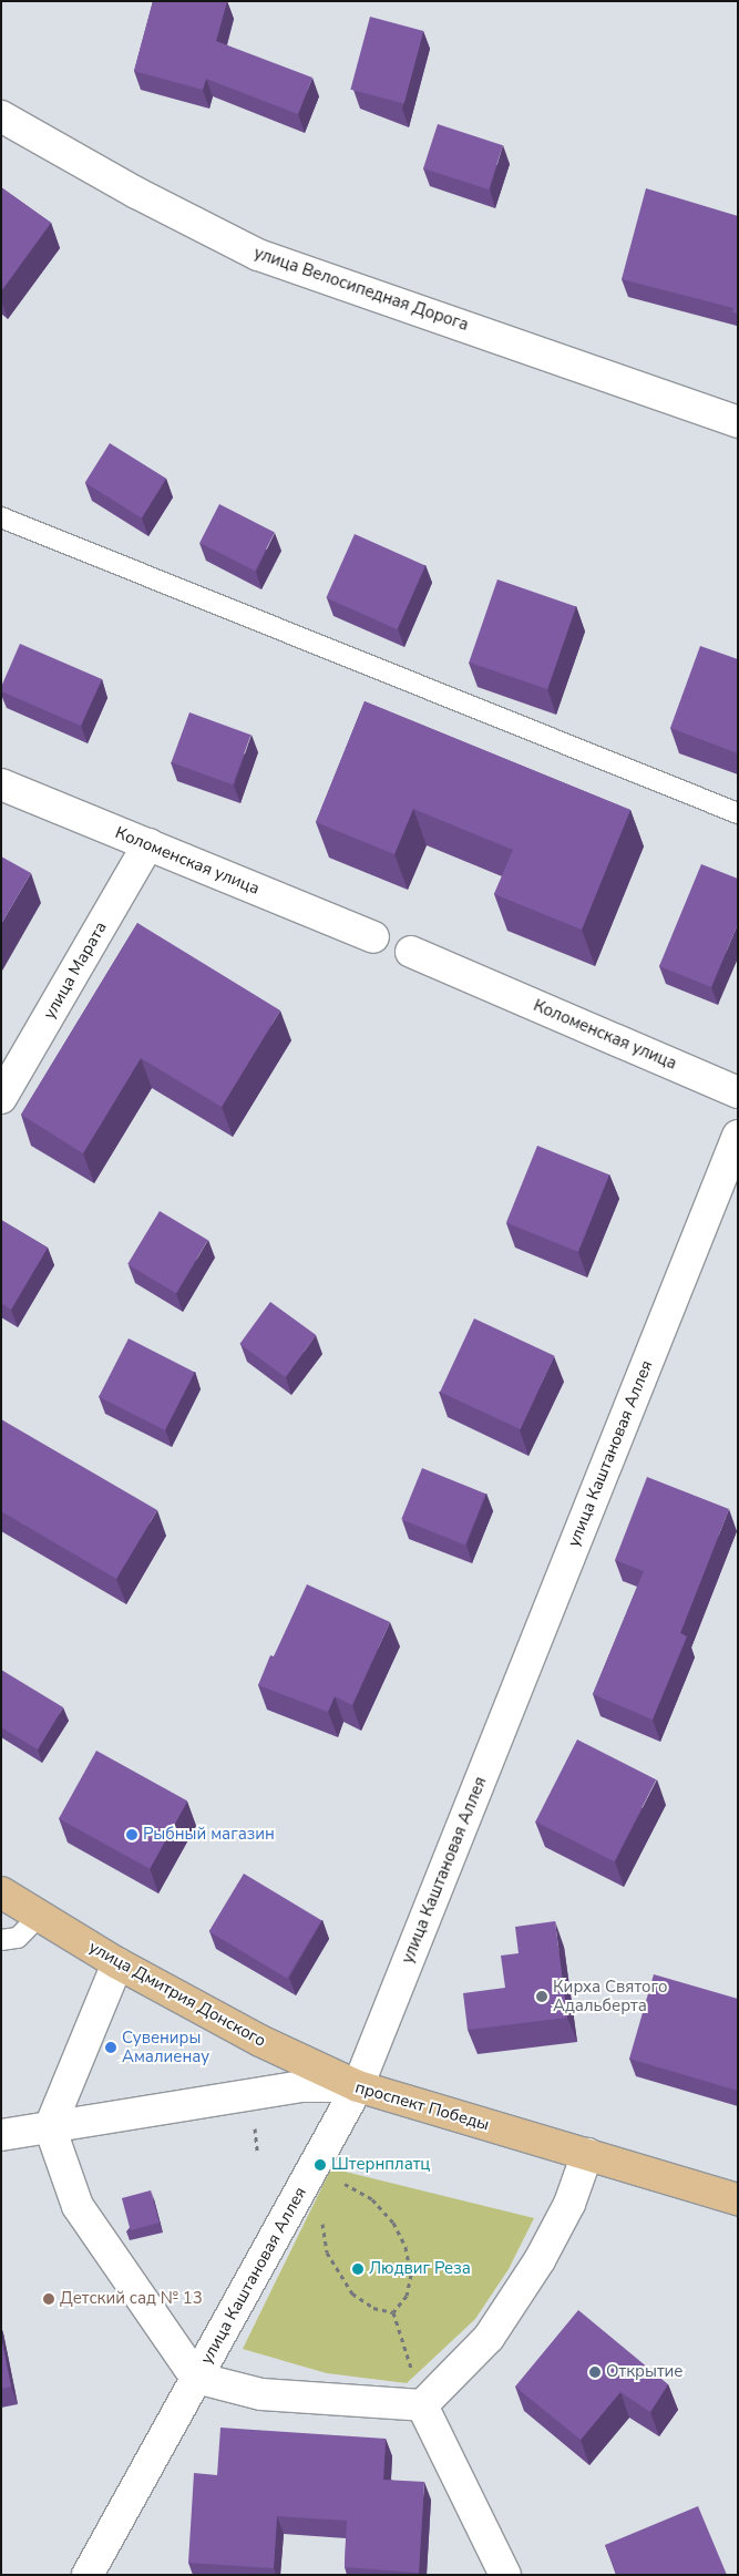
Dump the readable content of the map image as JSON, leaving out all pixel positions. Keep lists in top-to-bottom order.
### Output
{
  "streets": {
    "main road": ["улица Дмитрия Донского", "проспект Победы"],
    "street": [
      "улица Велосипедная Дорога",
      "Коломенская улица",
      "улица Марата",
      "улица Каштановая Аллея"
    ]
  },
  "crossings": [
    ["Коломенская улица", "улица Марата"],
    ["улица Каштановая Аллея", "улица Дмитрия Донского"],
    ["улица Каштановая Аллея", "проспект Победы"],
    ["улица Дмитрия Донского", "проспект Победы"]
  ],
  "places": [
    "Рыбный магазин",
    "Кирха Святого Адальберта",
    "Сувениры Амалиенау",
    "Штернплатц",
    "Людвиг Реза",
    "Детский сад № 13",
    "Открытие"
  ]
}
